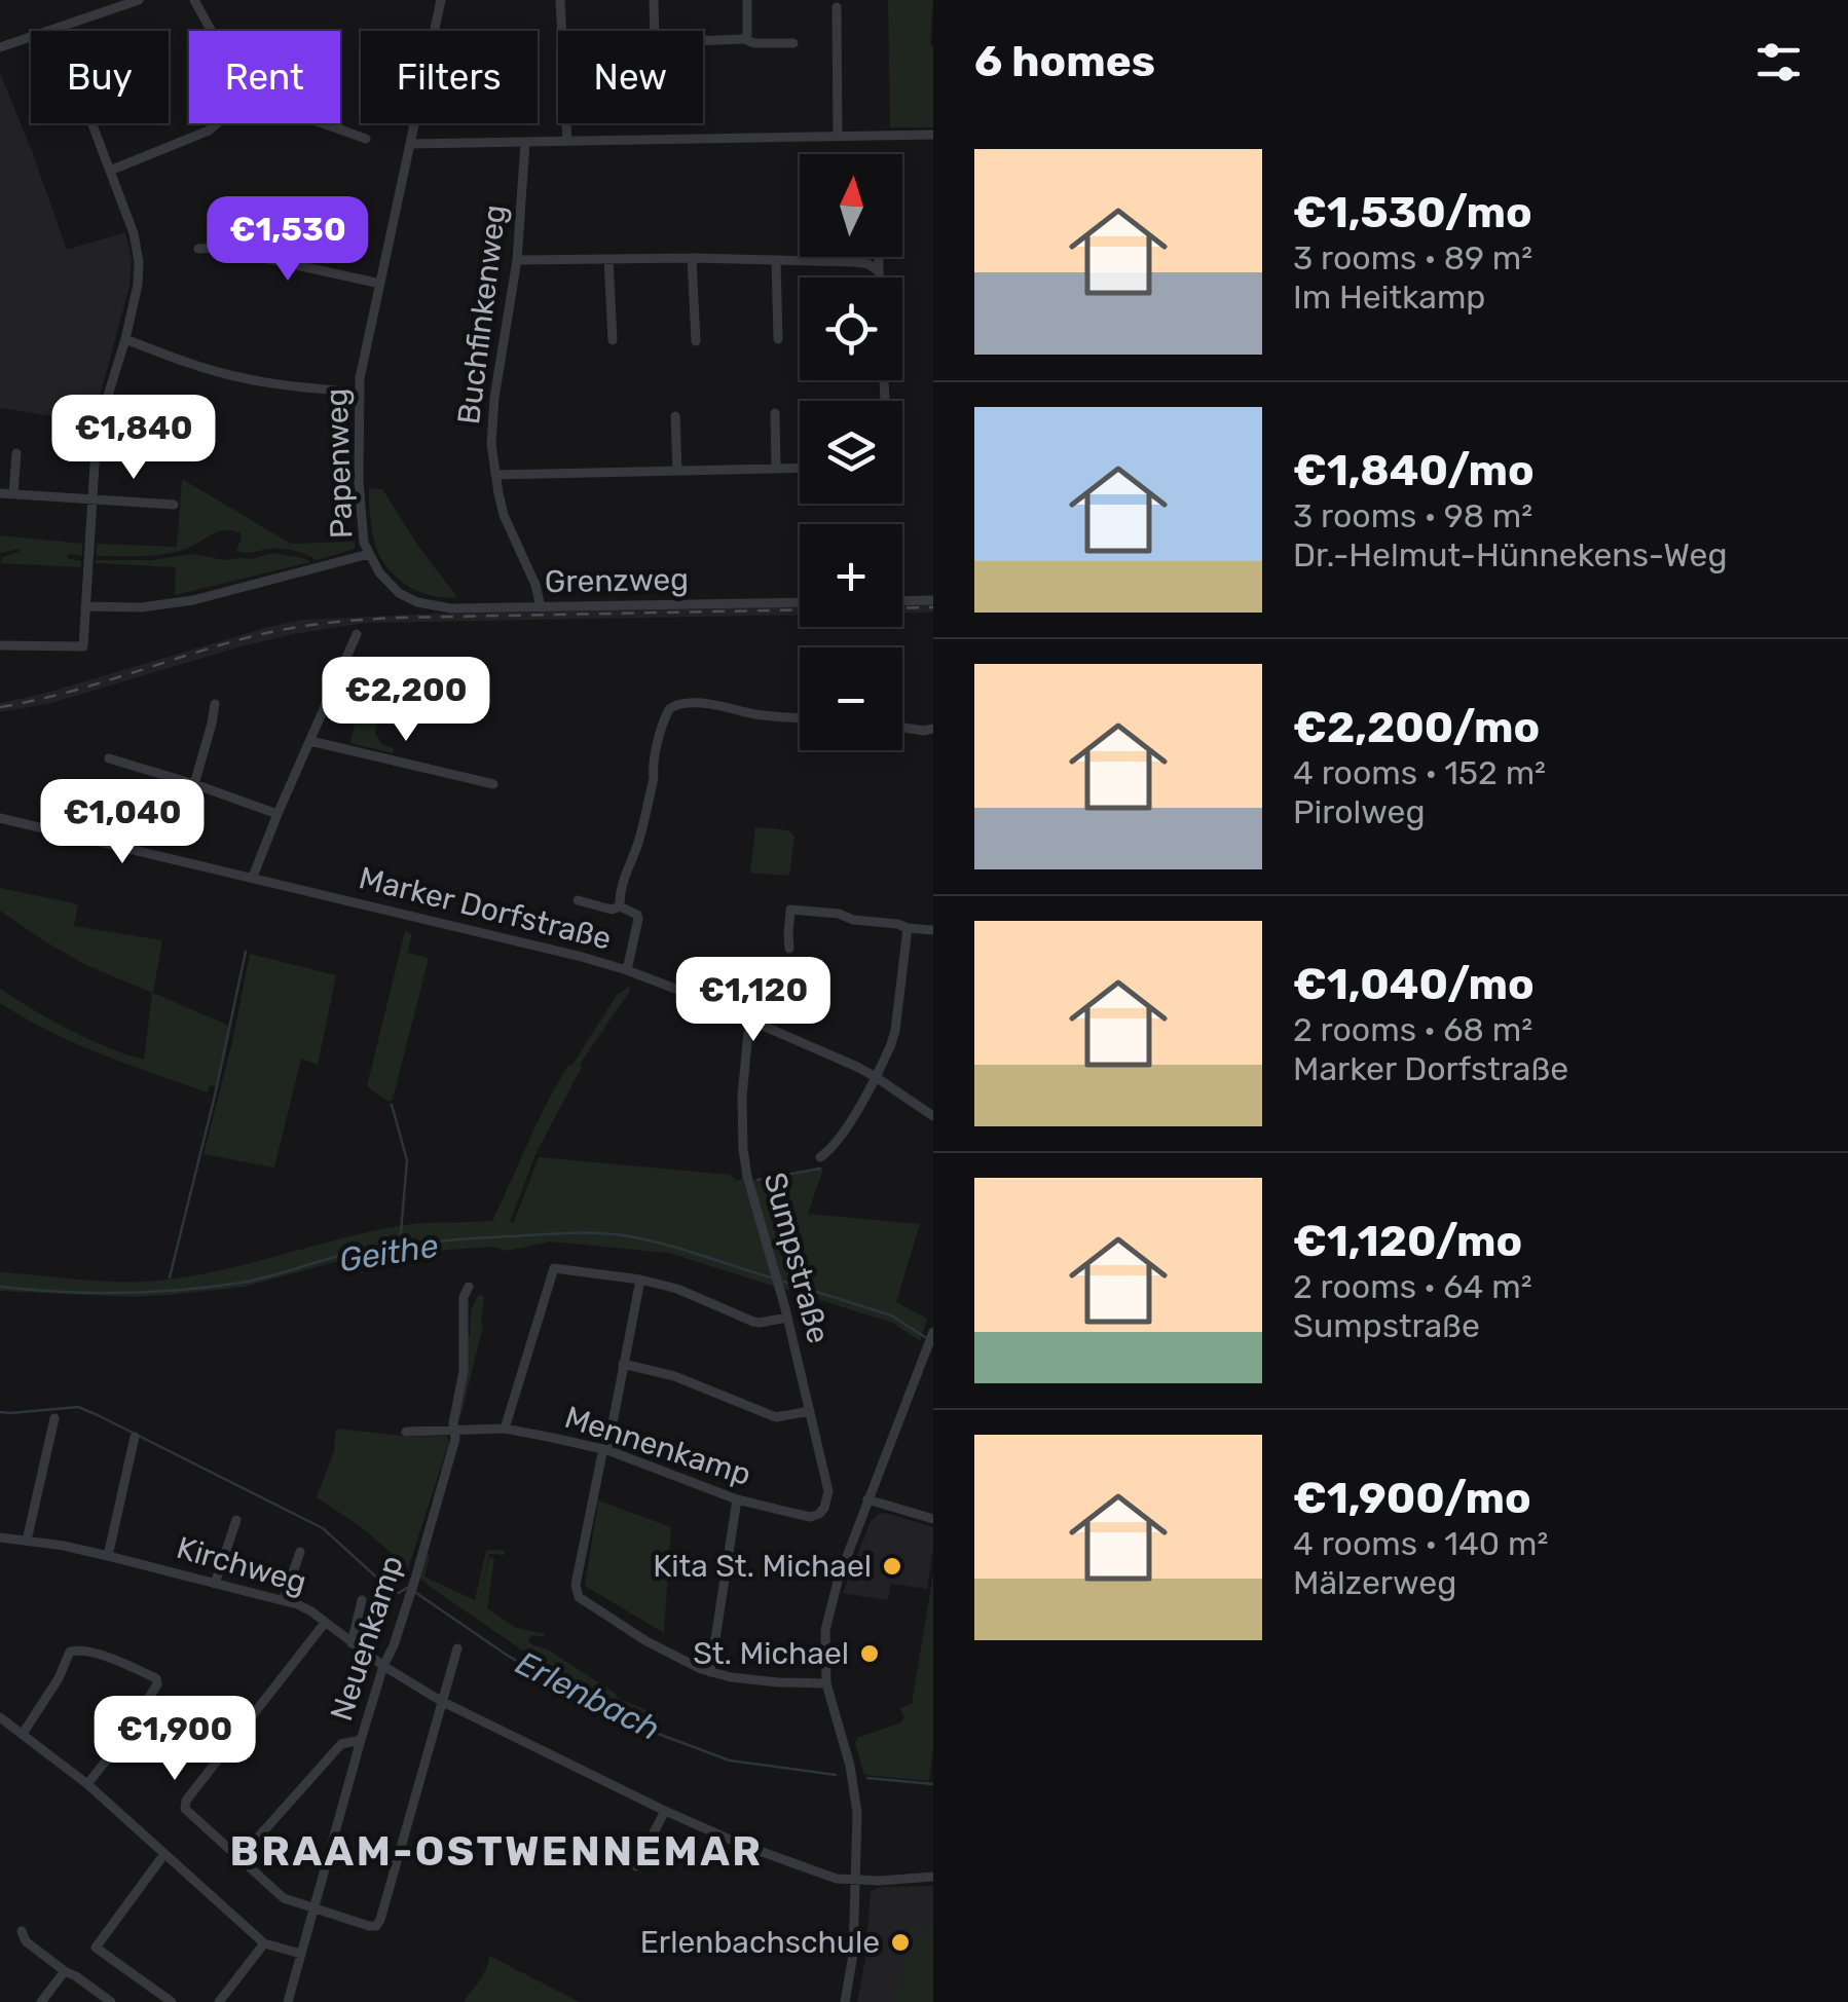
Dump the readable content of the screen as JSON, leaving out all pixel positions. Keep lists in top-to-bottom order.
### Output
{
  "streets": {
    "street": [
      "Buchfinkenweg",
      "Papenweg",
      "Grenzweg",
      "Marker Dorfstraße",
      "Sumpstraße",
      "Mennenkamp",
      "Kirchweg",
      "Neuenkamp"
    ]
  },
  "crossings": [
    ["Buchfinkenweg", "Grenzweg"],
    ["Papenweg", "Grenzweg"],
    ["Marker Dorfstraße", "Sumpstraße"],
    ["Sumpstraße", "Mennenkamp"],
    ["Mennenkamp", "Neuenkamp"],
    ["Kirchweg", "Neuenkamp"]
  ],
  "districts": ["BRAAM-OSTWENNEMAR"],
  "water": ["Geithe", "Erlenbach"],
  "places": ["Kita St. Michael", "St. Michael", "Erlenbachschule"],
  "north": "top",
  "page": {
    "heading": "6 homes",
    "chip": [
      "Buy",
      "Rent",
      "Filters",
      "New"
    ],
    "list": [
      {
        "name": "€1,530/mo",
        "note": "3 rooms · 89 m² · Im Heitkamp"
      },
      {
        "name": "€1,840/mo",
        "note": "3 rooms · 98 m² · Dr.-Helmut-Hünnekens-Weg"
      },
      {
        "name": "€2,200/mo",
        "note": "4 rooms · 152 m² · Pirolweg"
      },
      {
        "name": "€1,040/mo",
        "note": "2 rooms · 68 m² · Marker Dorfstraße"
      },
      {
        "name": "€1,120/mo",
        "note": "2 rooms · 64 m² · Sumpstraße"
      },
      {
        "name": "€1,900/mo",
        "note": "4 rooms · 140 m² · Mälzerweg"
      }
    ],
    "map_buttons": ["+", "−"],
    "price": [
      "€1,530",
      "€1,840",
      "€2,200",
      "€1,040",
      "€1,120",
      "€1,900"
    ]
  }
}
